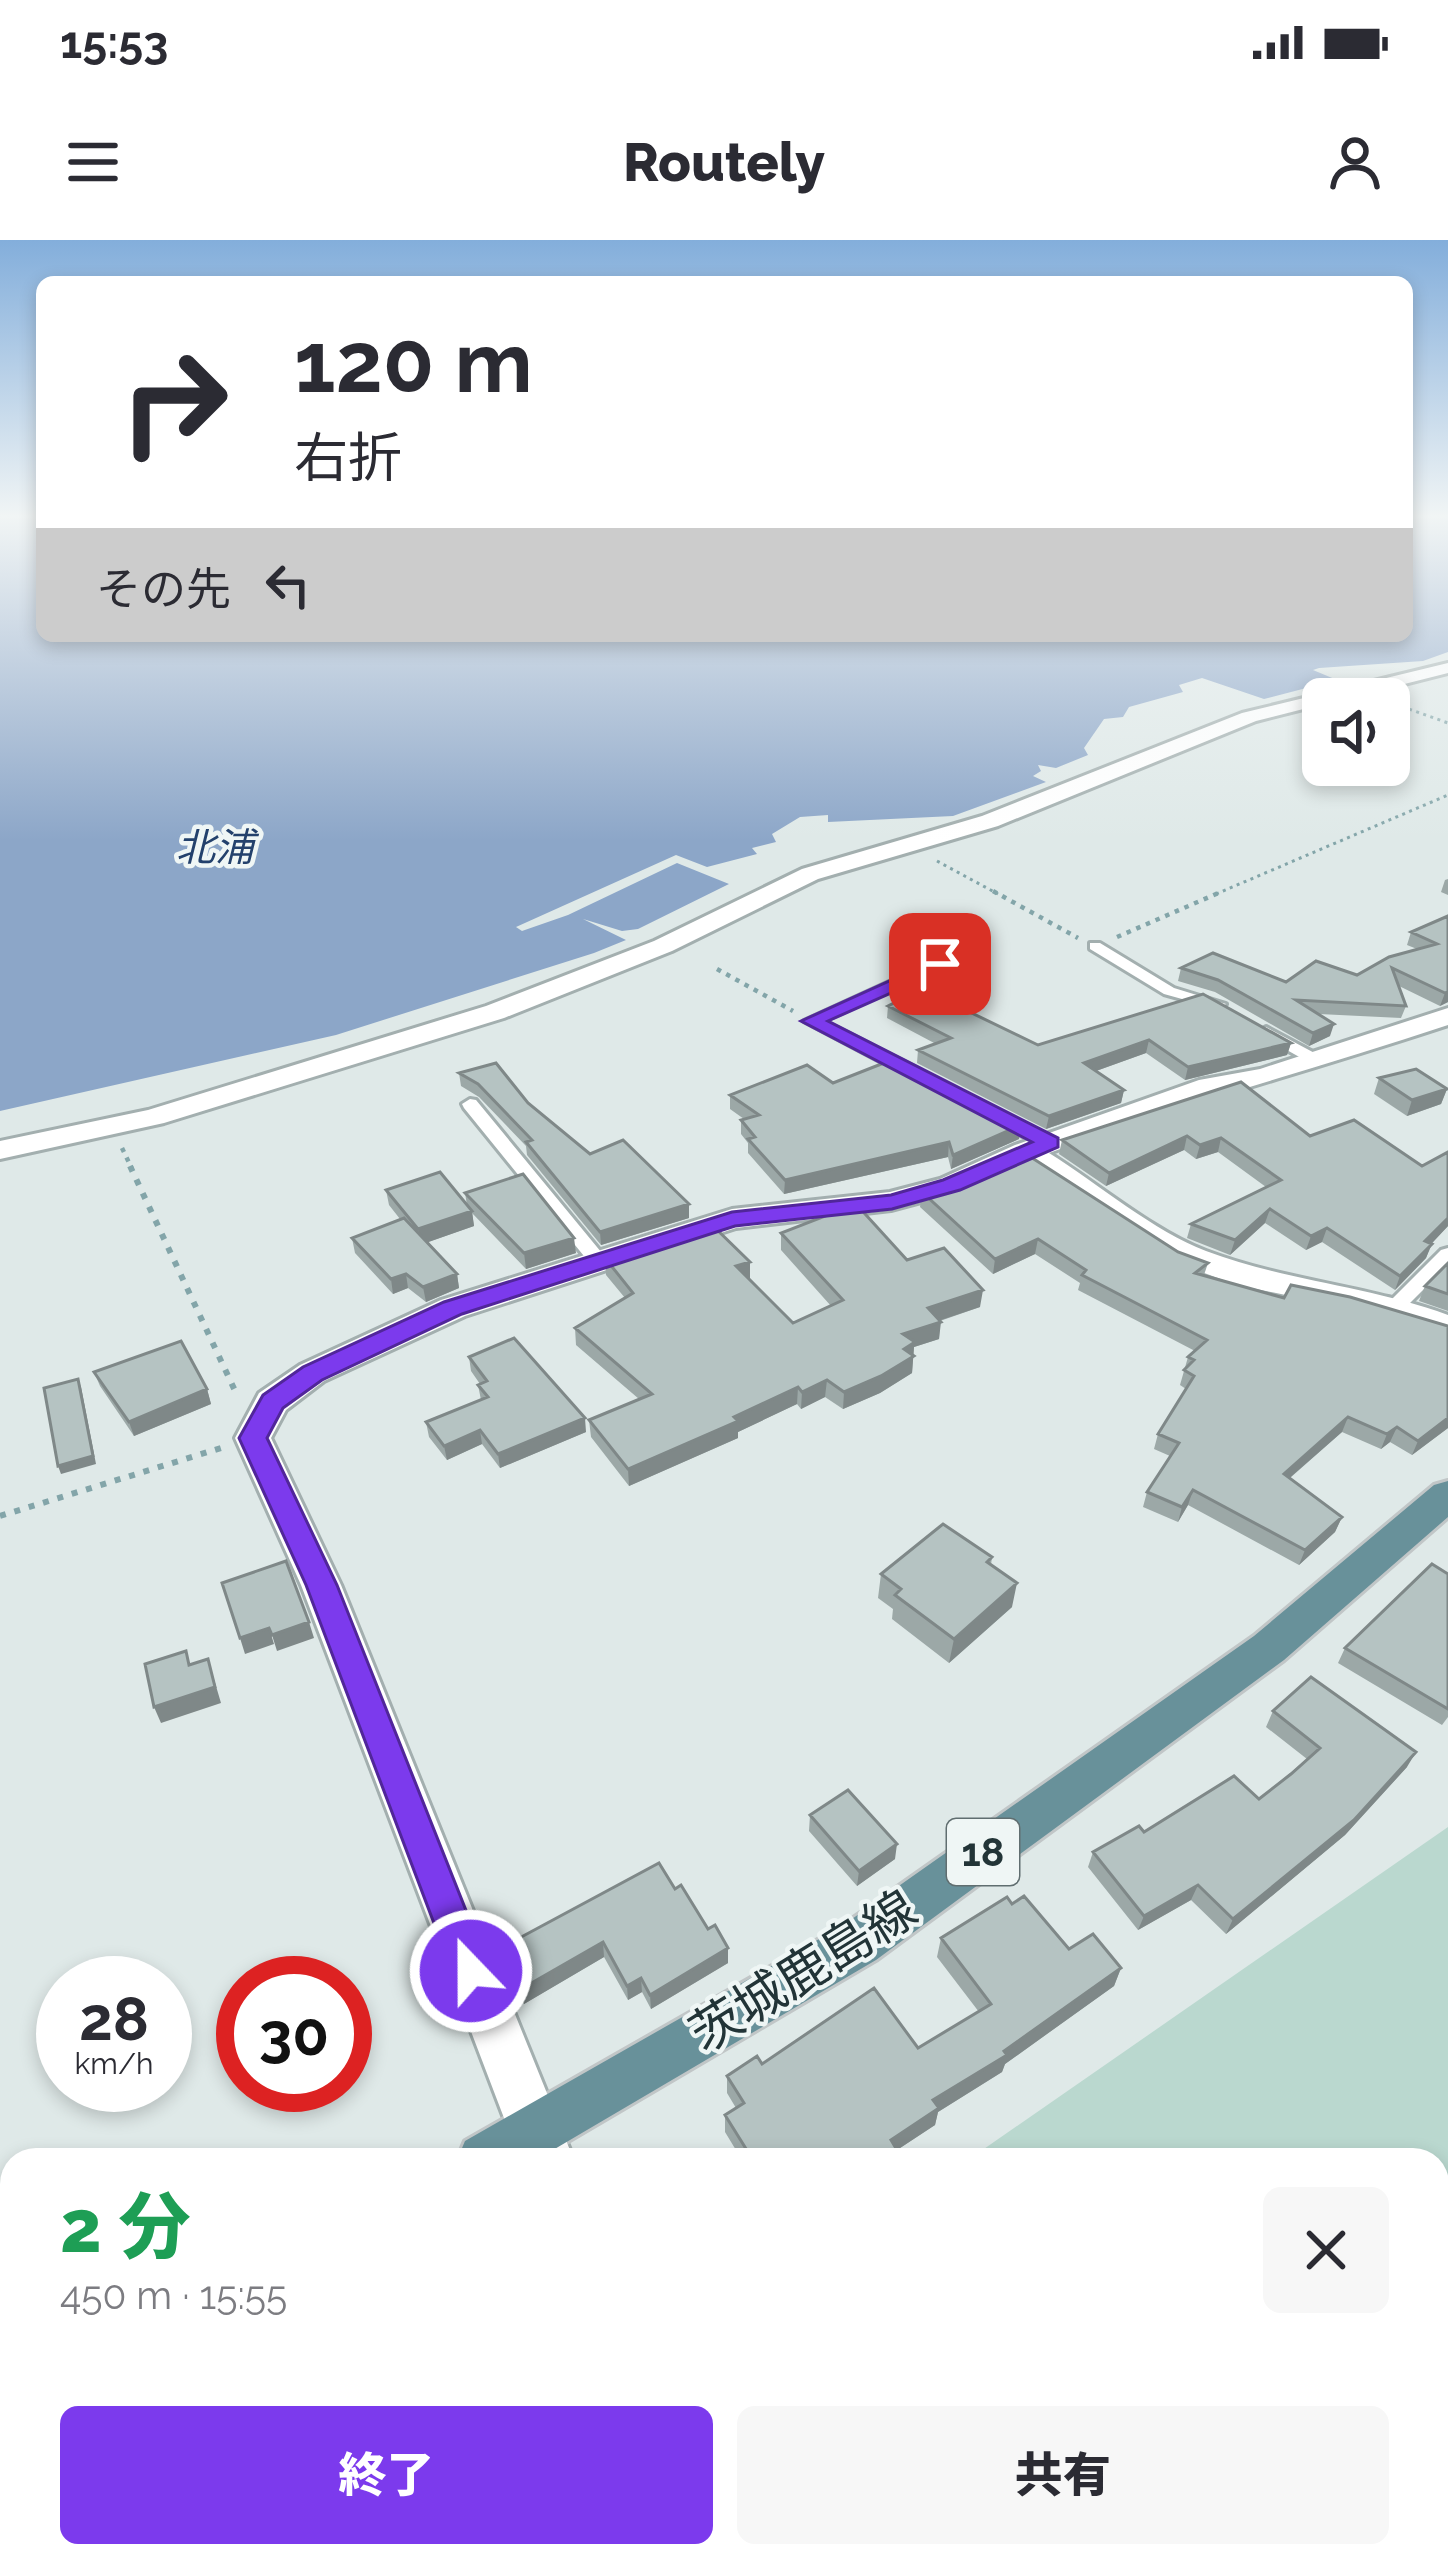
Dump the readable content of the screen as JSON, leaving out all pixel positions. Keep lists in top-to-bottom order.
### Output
{
  "streets": {
    "main road": ["18", "茨城鹿島線"]
  },
  "water": ["北浦"],
  "page": {
    "status": "15:53",
    "header": "Routely",
    "turn": ["120 m", "右折"],
    "then": "その先",
    "speed": "28 km/h",
    "limit": "30",
    "heading": ["2 分", "450 m · 15:55"],
    "buttons": ["終了", "共有"]
  }
}
